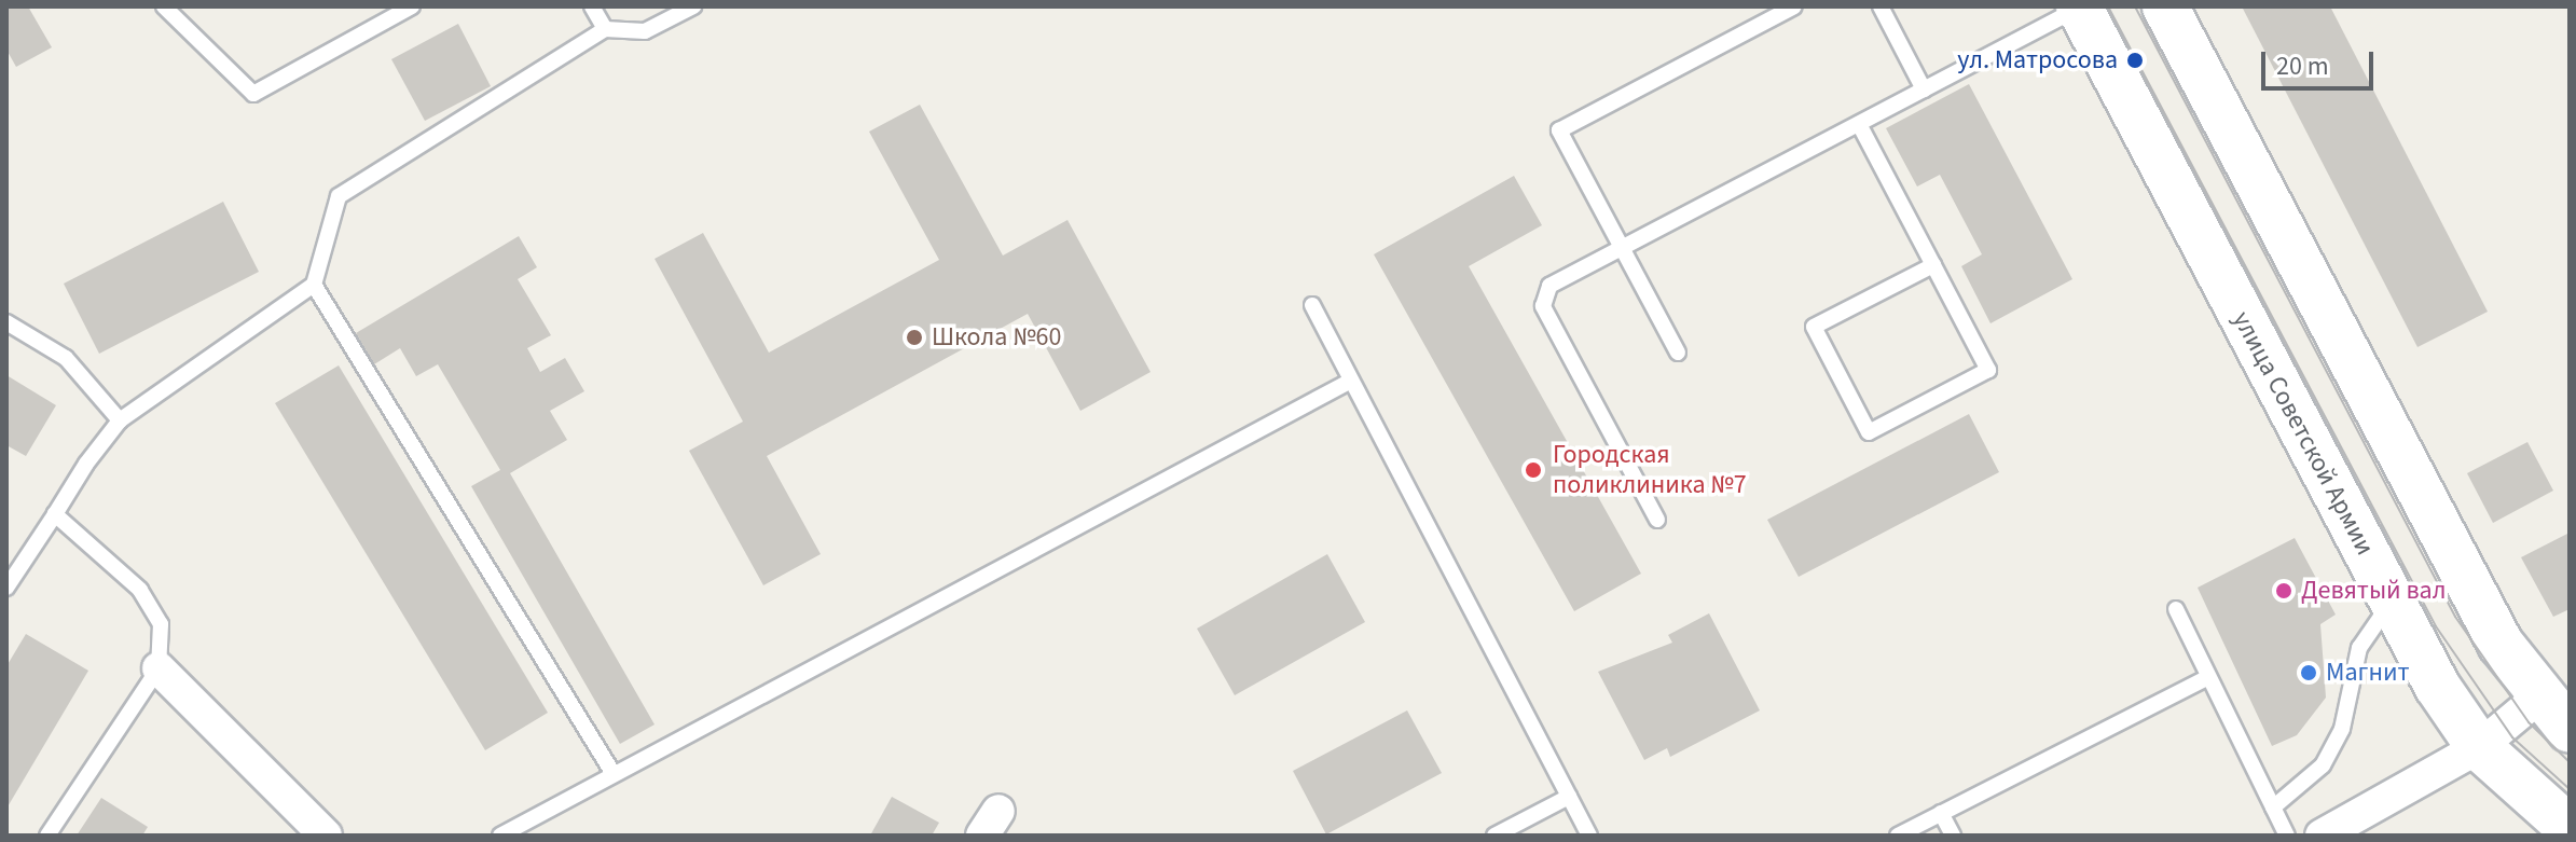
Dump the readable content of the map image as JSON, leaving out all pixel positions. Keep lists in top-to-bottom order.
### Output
{
  "streets": {
    "main road": ["улица Советской Армии"]
  },
  "places": [
    "ул. Матросова",
    "Школа №60",
    "Городская поликлиника №7",
    "Девятый вал",
    "Магнит"
  ],
  "scale_bar": "20 m"
}
